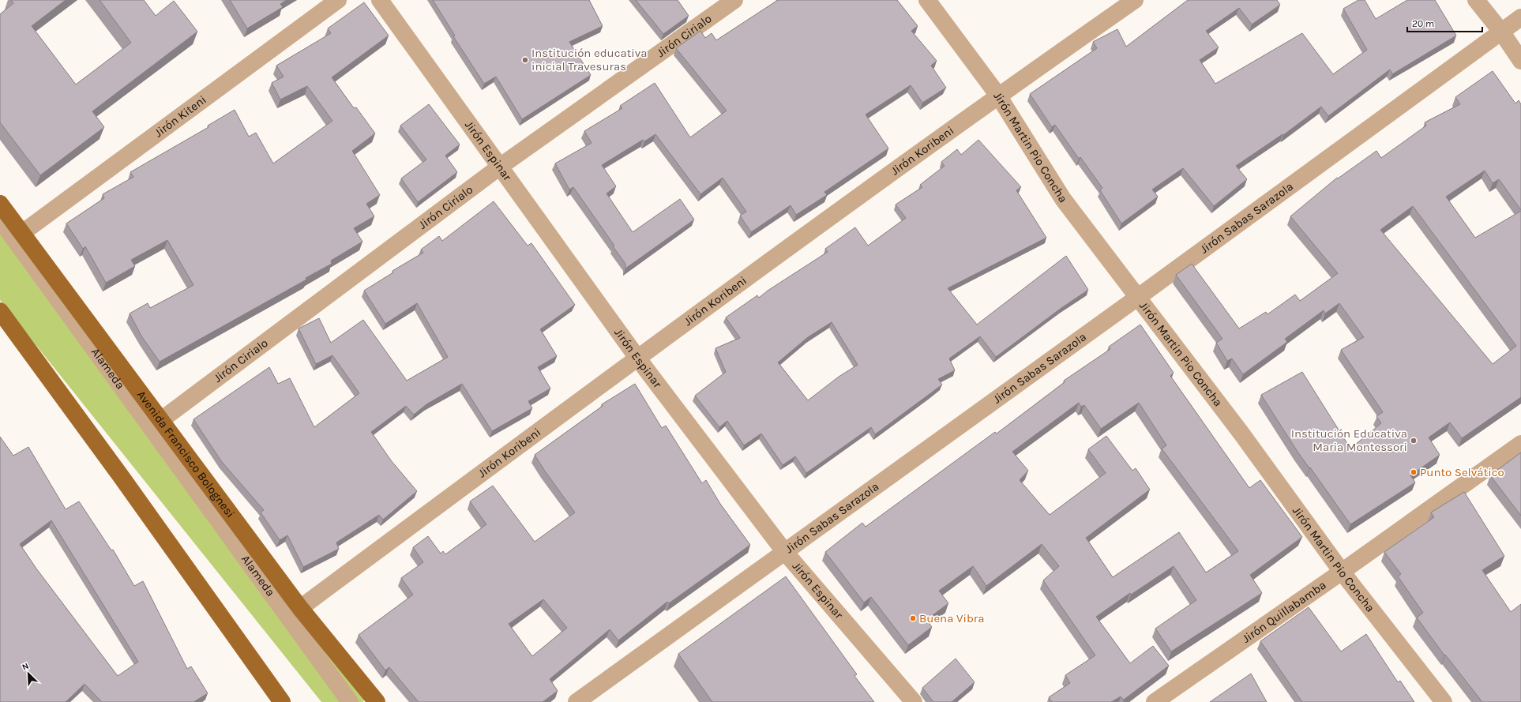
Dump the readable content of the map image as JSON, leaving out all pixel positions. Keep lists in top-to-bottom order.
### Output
{
  "streets": {
    "main road": ["Avenida Francisco Bolognesi"],
    "street": [
      "Jirón Cirialo",
      "Jirón Kiteni",
      "Jirón Martin Pio Concha",
      "Jirón Espinar",
      "Jirón Koribeni",
      "Jirón Sabas Sarazola",
      "Alameda",
      "Jirón Quillabamba"
    ]
  },
  "crossings": [
    ["Jirón Cirialo", "Jirón Espinar"],
    ["Jirón Cirialo", "Avenida Francisco Bolognesi"],
    ["Jirón Kiteni", "Avenida Francisco Bolognesi"],
    ["Jirón Martin Pio Concha", "Jirón Koribeni"],
    ["Jirón Martin Pio Concha", "Jirón Sabas Sarazola"],
    ["Jirón Martin Pio Concha", "Jirón Quillabamba"],
    ["Jirón Espinar", "Jirón Koribeni"],
    ["Jirón Espinar", "Jirón Sabas Sarazola"],
    ["Jirón Koribeni", "Avenida Francisco Bolognesi"]
  ],
  "places": [
    "Institución educativa inicial Travesuras",
    "Institución Educativa Maria Montessori",
    "Punto Selvático",
    "Buena Vibra"
  ],
  "scale_bar": "20 m",
  "north": "top left"
}
